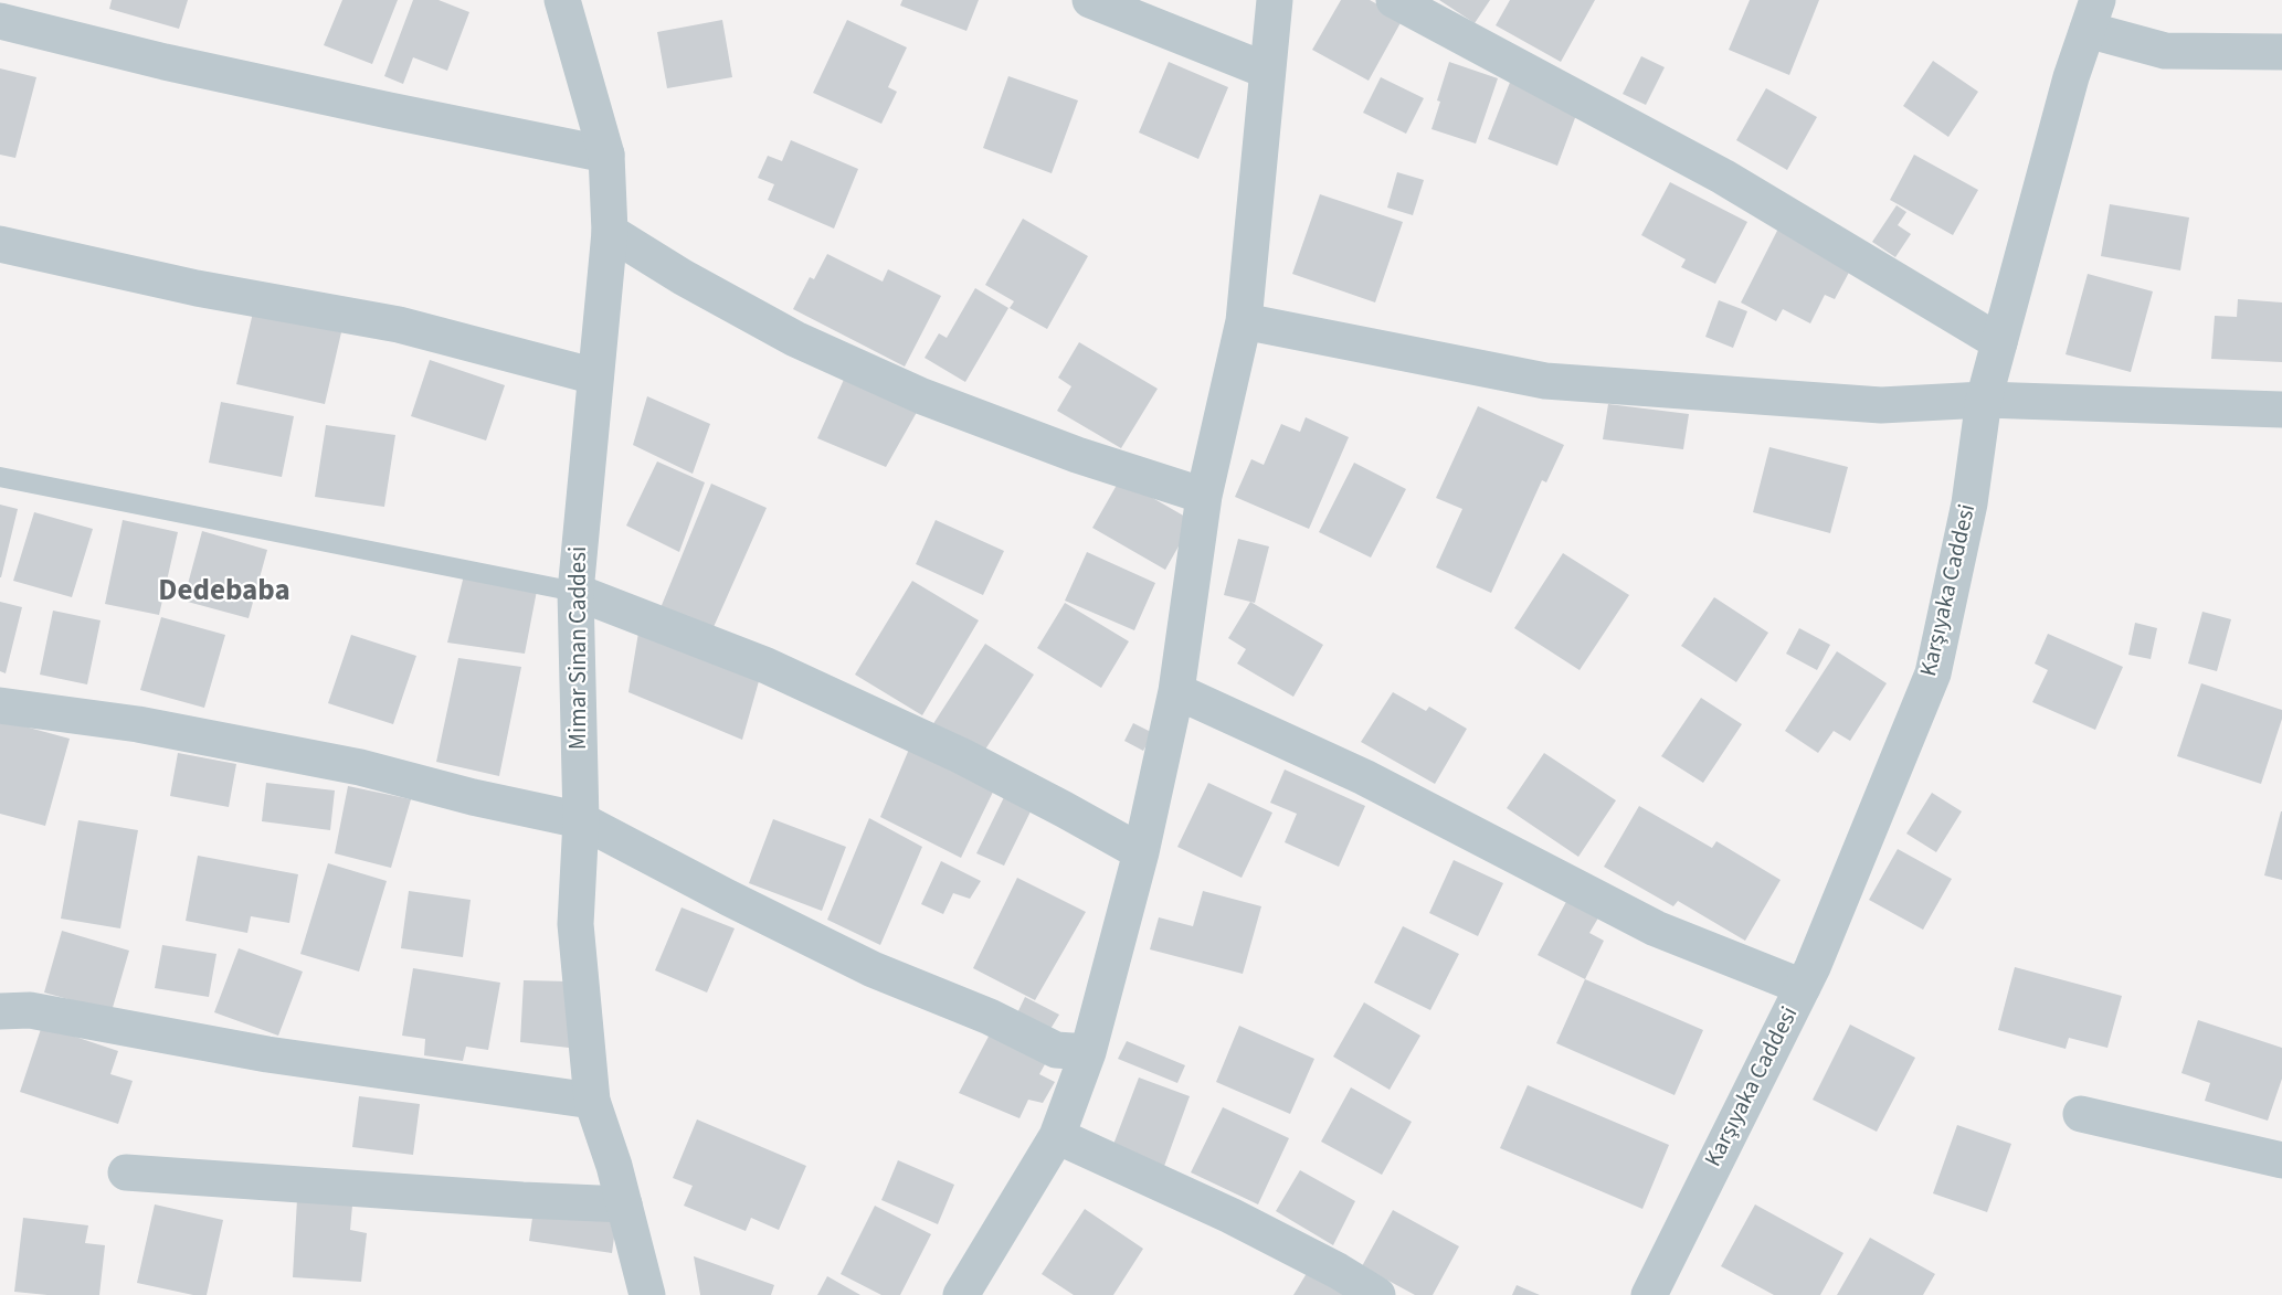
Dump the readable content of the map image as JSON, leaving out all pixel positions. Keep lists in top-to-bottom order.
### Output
{
  "streets": {
    "street": ["Karşıyaka Caddesi", "Mimar Sinan Caddesi"]
  },
  "districts": ["Dedebaba"]
}
